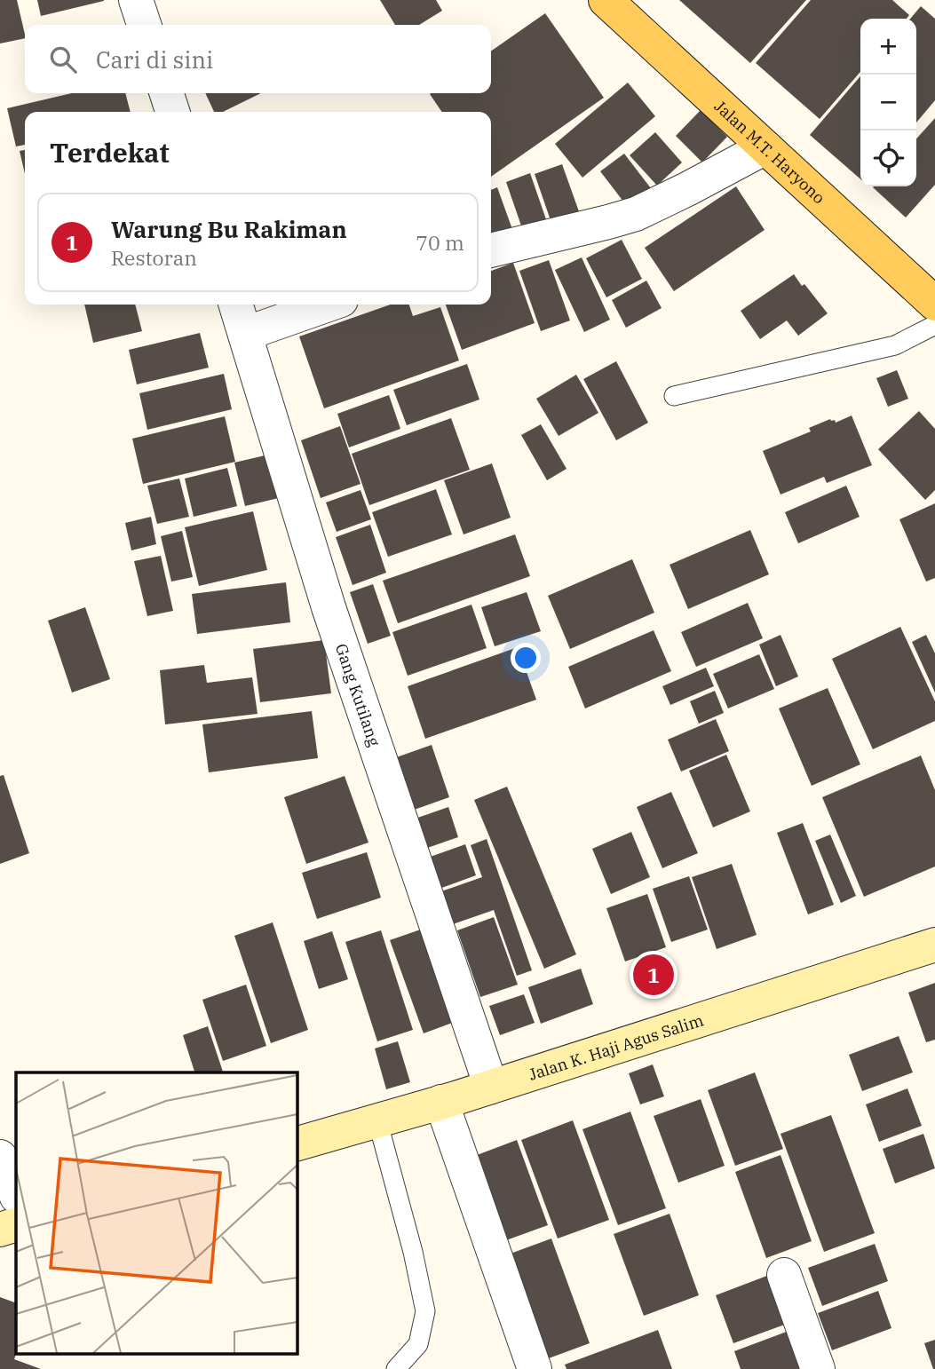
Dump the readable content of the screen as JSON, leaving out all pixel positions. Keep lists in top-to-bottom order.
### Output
{
  "streets": {
    "main road": ["Jalan M.T. Haryono"],
    "street": ["Gang Kutilang", "Jalan K. Haji Agus Salim"]
  },
  "crossings": [
    ["Gang Kutilang", "Jalan K. Haji Agus Salim"]
  ],
  "page": {
    "map_buttons": ["+", "−"],
    "search": "Cari di sini",
    "heading": "Terdekat",
    "list": [
      {
        "mark": "1",
        "name": "Warung Bu Rakiman",
        "note": "Restoran",
        "value": "70 m"
      }
    ],
    "pins": "1"
  }
}
